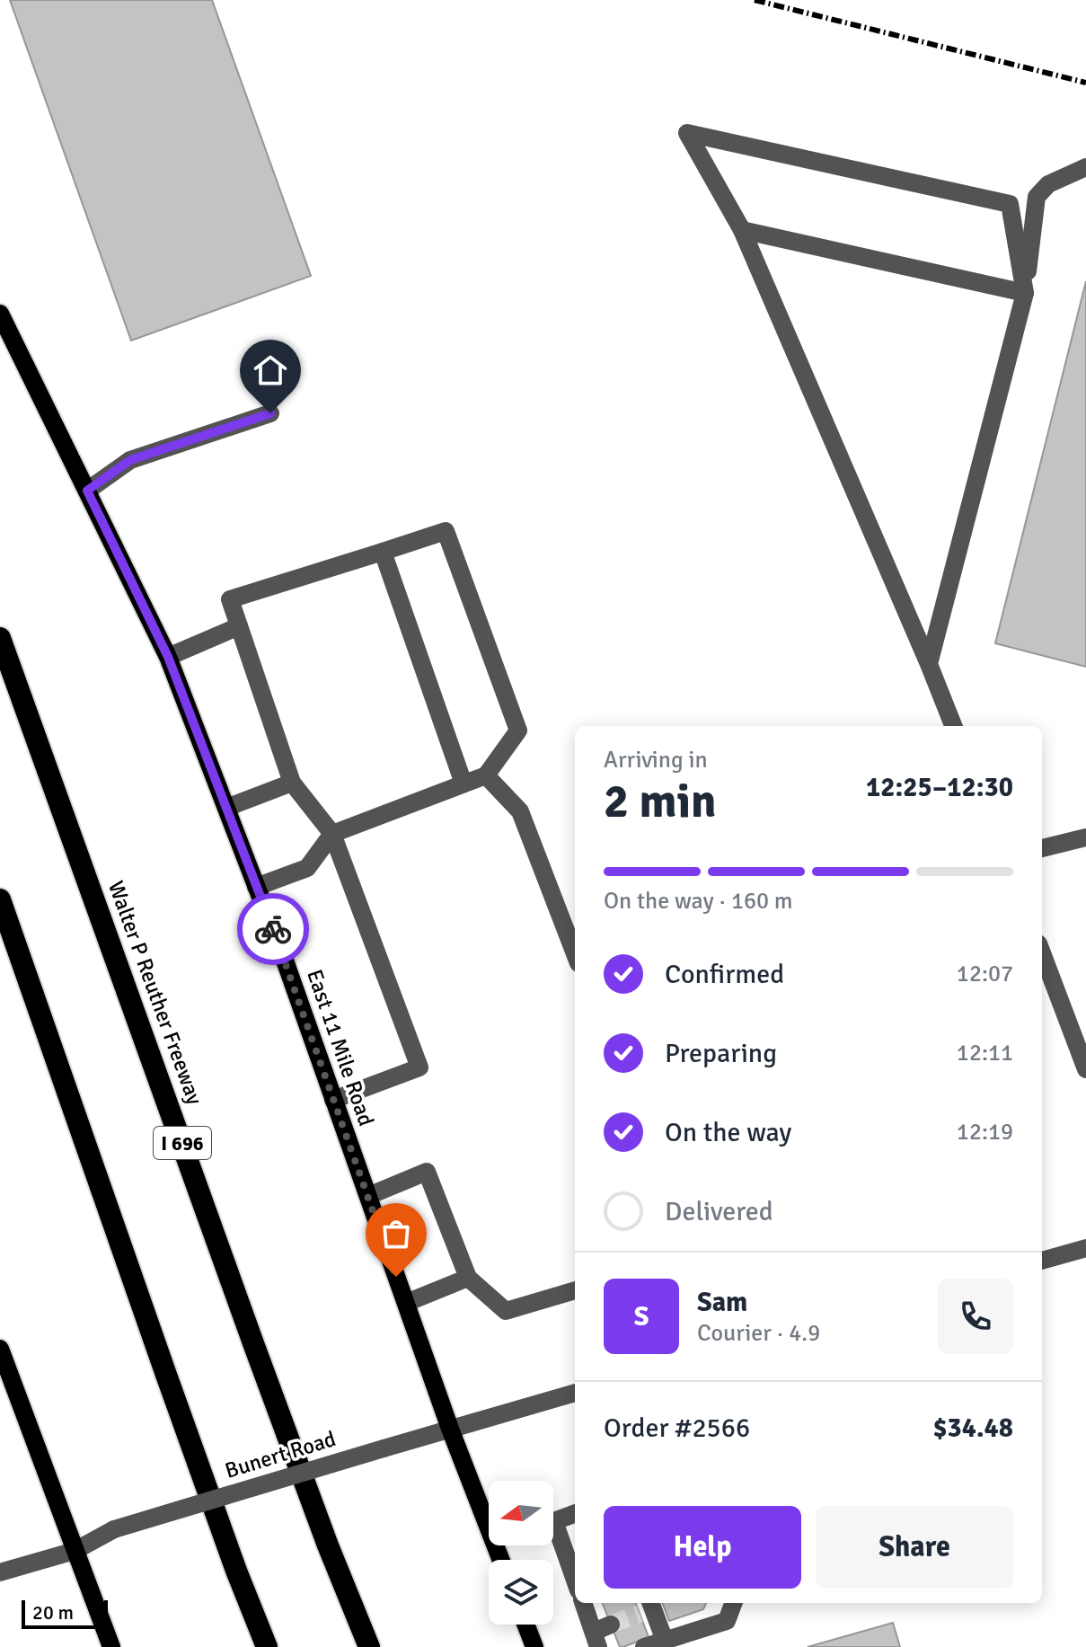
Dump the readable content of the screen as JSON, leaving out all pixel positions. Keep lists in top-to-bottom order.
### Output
{
  "streets": {
    "highway": ["Walter P Reuther Freeway", "I 696"],
    "main road": ["East 11 Mile Road"],
    "street": ["Bunert Road"]
  },
  "crossings": [
    ["East 11 Mile Road", "Bunert Road"]
  ],
  "scale_bar": "20 m",
  "north": "left",
  "page": {
    "heading": ["2 min", "Arriving in", "12:25–12:30"],
    "panel": [
      "Sam",
      "Courier · 4.9",
      "Order #2566",
      "$34.48"
    ],
    "bar": "On the way · 160 m",
    "list": [
      ["Confirmed", "12:07"],
      ["Preparing", "12:11"],
      ["On the way", "12:19"],
      "Delivered"
    ],
    "round": "S",
    "buttons": ["Help", "Share"],
    "scale": "20 m"
  }
}
